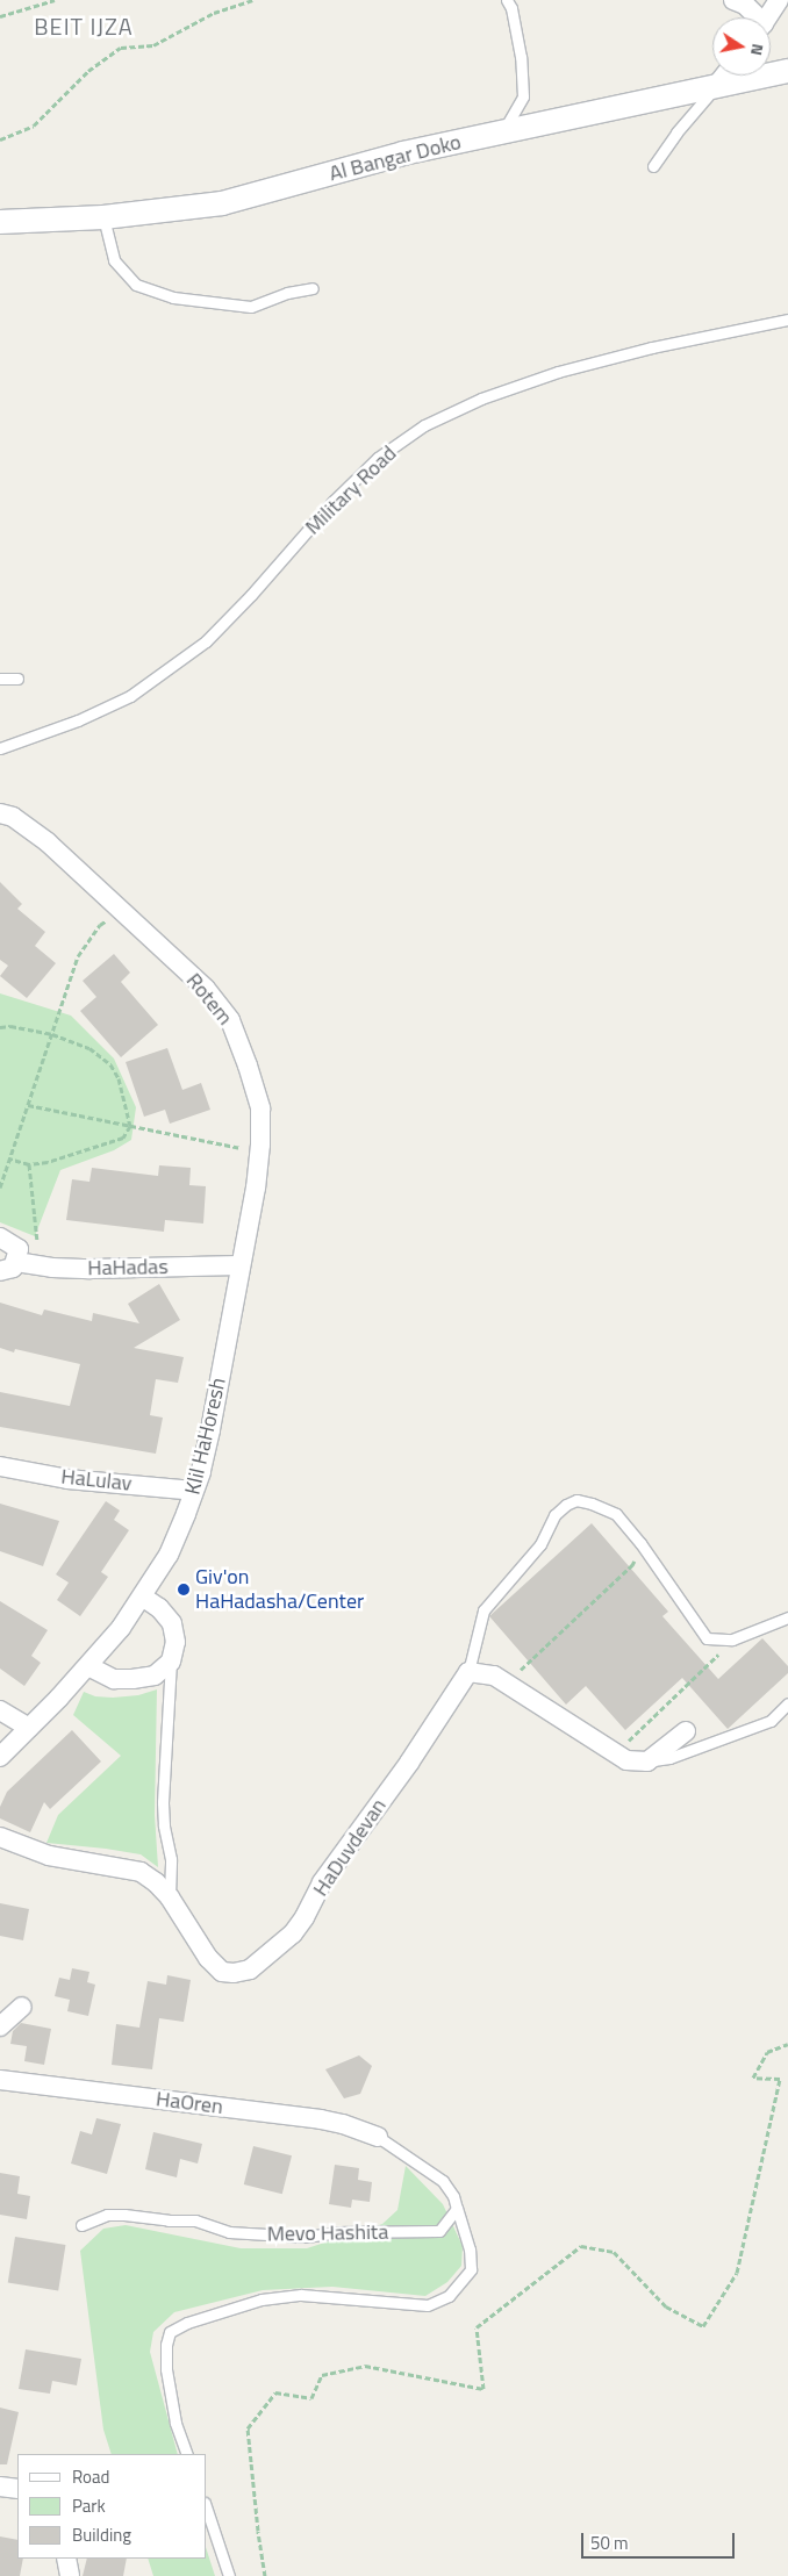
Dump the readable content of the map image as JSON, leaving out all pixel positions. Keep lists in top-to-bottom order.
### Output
{
  "streets": {
    "street": [
      "Al Bangar Doko",
      "Rotem",
      "HaHadas",
      "Klil HaHoresh",
      "HaLulav",
      "HaDuvdevan",
      "HaOren"
    ],
    "lane": ["Military Road", "Mevo Hashita"]
  },
  "crossings": [
    ["Rotem", "HaHadas"],
    ["Rotem", "Klil HaHoresh"],
    ["HaHadas", "Klil HaHoresh"],
    ["Klil HaHoresh", "HaLulav"]
  ],
  "districts": ["BEIT IJZA"],
  "places": ["Giv'on HaHadasha/Center"],
  "legend": ["Road", "Park", "Building"],
  "scale_bar": "50 m",
  "north": "right"
}
